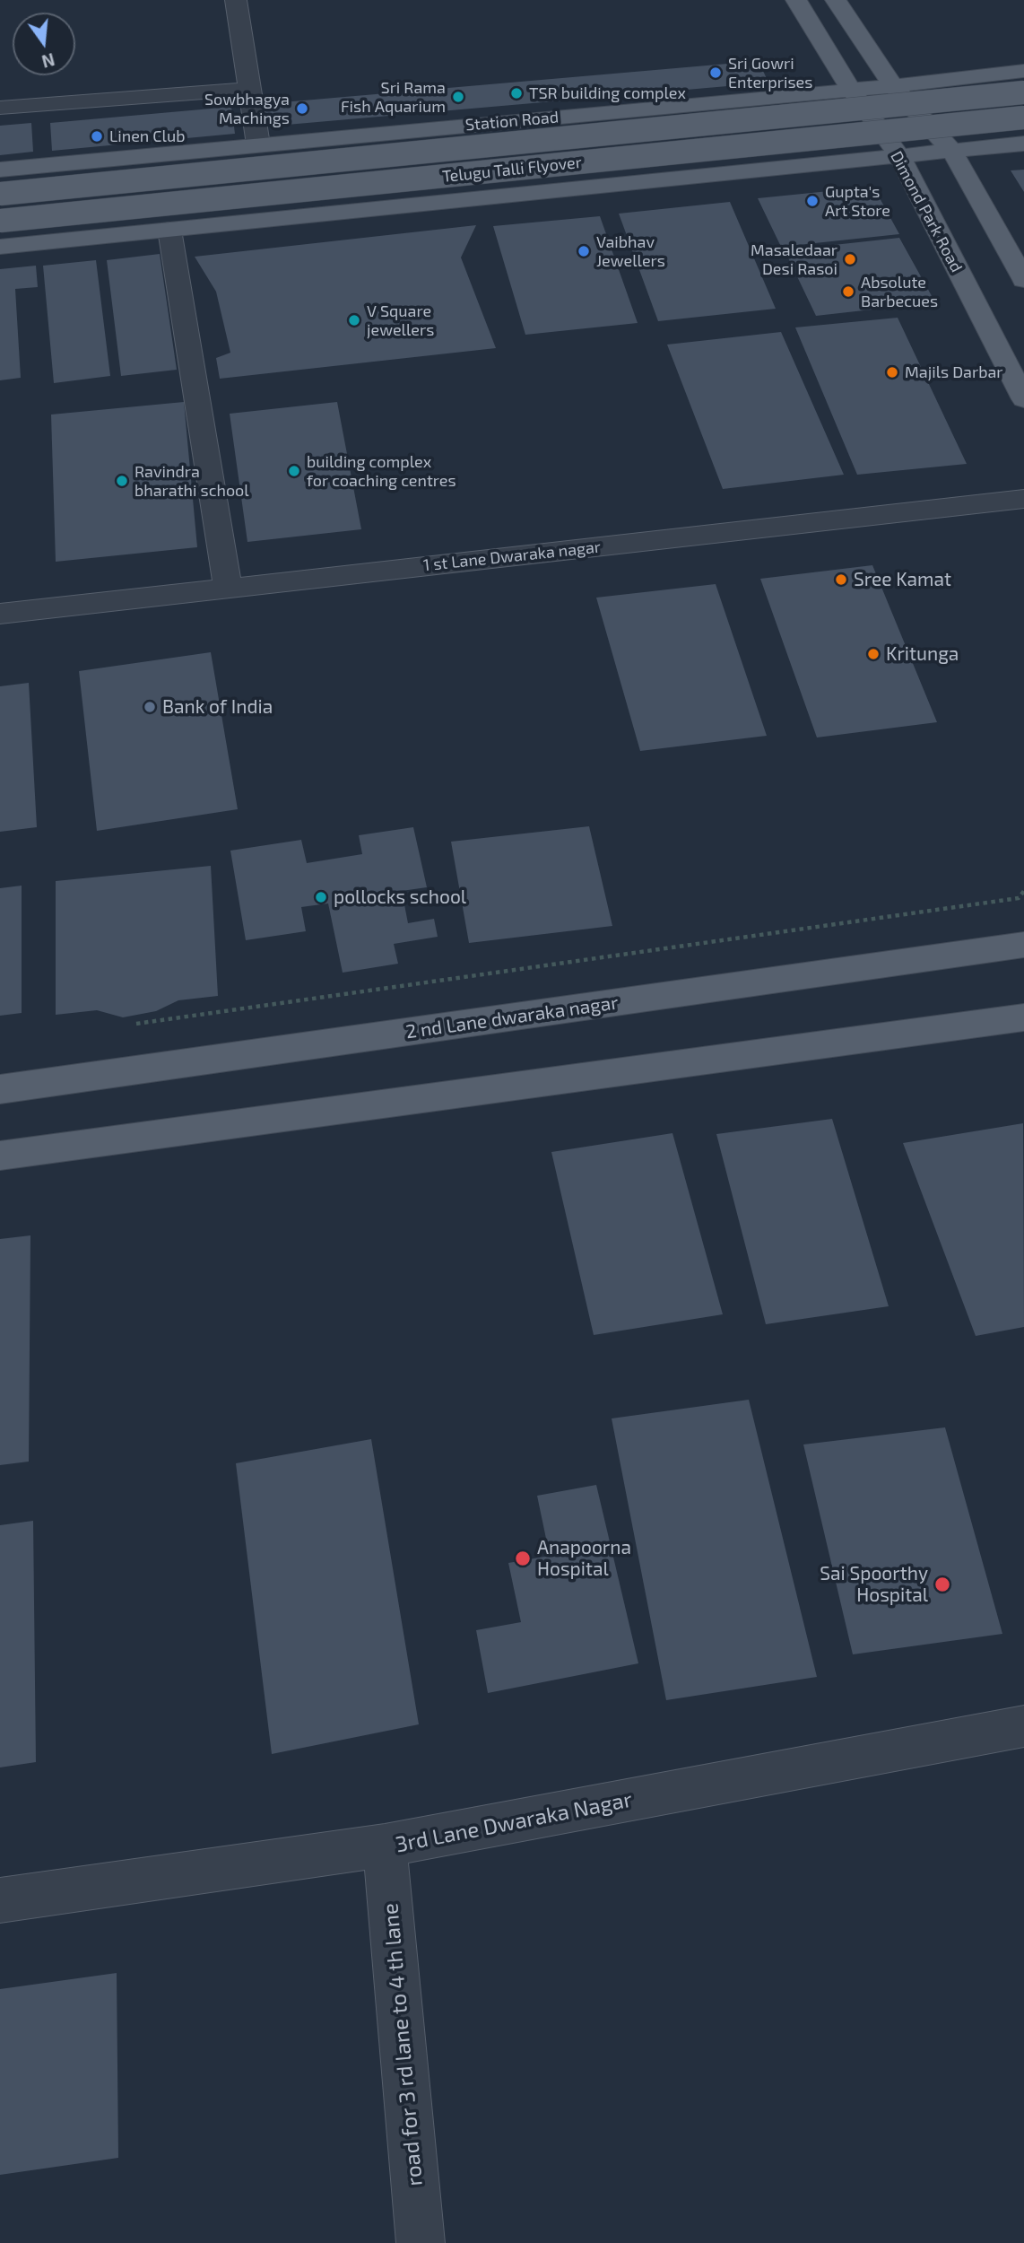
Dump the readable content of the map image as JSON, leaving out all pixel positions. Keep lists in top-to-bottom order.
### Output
{
  "streets": {
    "main road": [
      "Station Road",
      "Telugu Talli Flyover",
      "Dimond Park Road",
      "2 nd Lane dwaraka nagar"
    ],
    "street": ["1 st Lane Dwaraka nagar", "3rd Lane Dwaraka Nagar", "road for 3 rd lane to 4 th lane"]
  },
  "crossings": [
    ["Station Road", "Dimond Park Road"],
    ["3rd Lane Dwaraka Nagar", "road for 3 rd lane to 4 th lane"]
  ],
  "places": [
    "Sri Gowri Enterprises",
    "TSR building complex",
    "Sri Rama Fish Aquarium",
    "Sowbhagya Machings",
    "Linen Club",
    "Gupta's Art Store",
    "Vaibhav Jewellers",
    "Masaledaar Desi Rasoi",
    "Absolute Barbecues",
    "V Square jewellers",
    "Majils Darbar",
    "building complex for coaching centres",
    "Ravindra bharathi school",
    "Sree Kamat",
    "Kritunga",
    "Bank of India",
    "pollocks school",
    "Anapoorna Hospital",
    "Sai Spoorthy Hospital"
  ],
  "north": "bottom"
}
